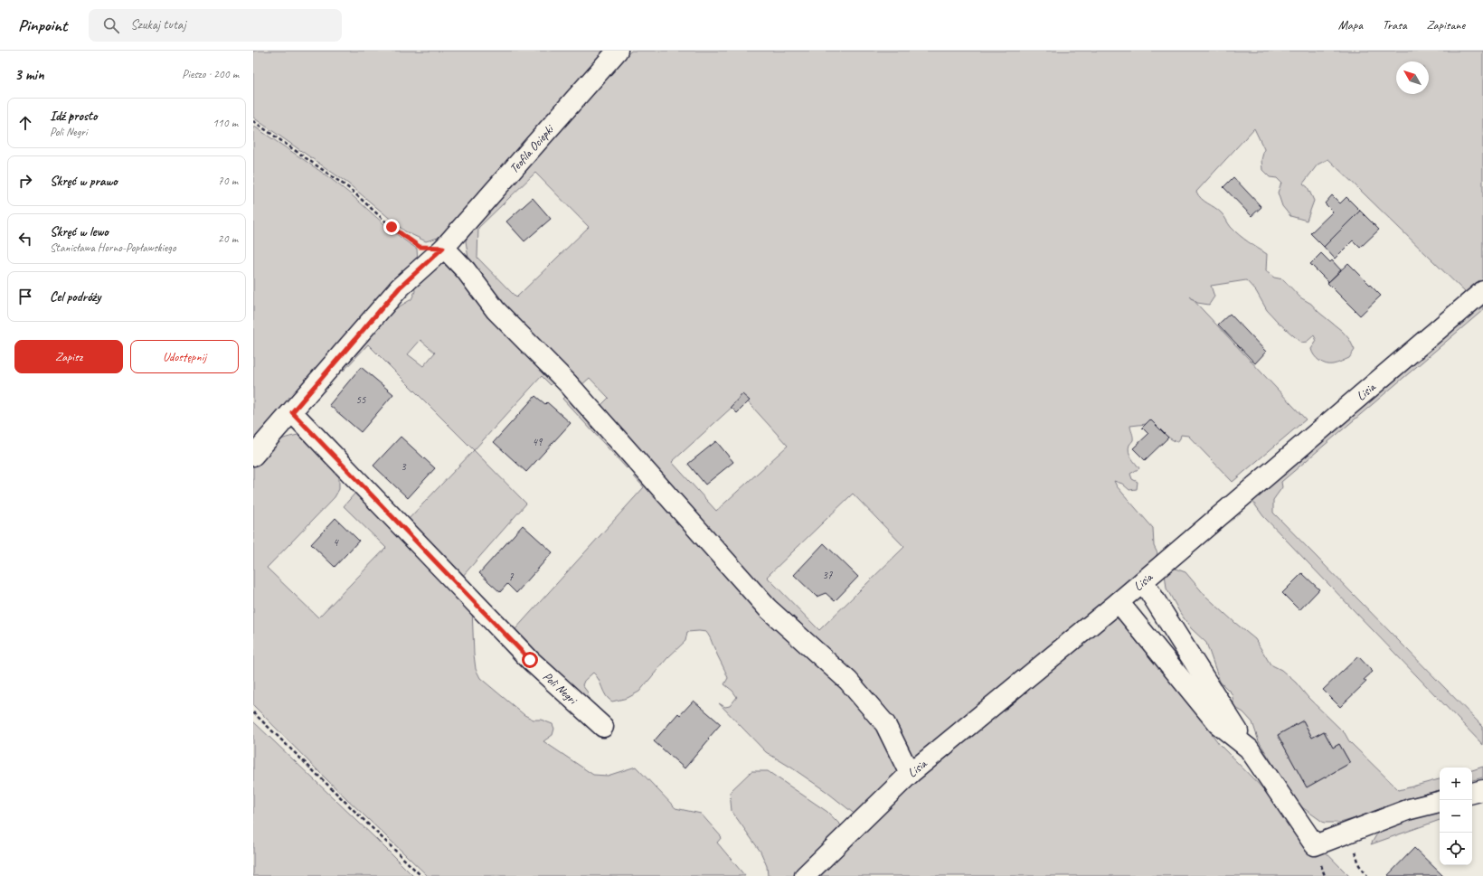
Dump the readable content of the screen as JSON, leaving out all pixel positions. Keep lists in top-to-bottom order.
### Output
{
  "streets": {
    "street": ["Teofila Ociepki", "Lisia", "Poli Negri"]
  },
  "crossings": [
    ["Teofila Ociepki", "Poli Negri"]
  ],
  "house_numbers": [
    "55",
    "49",
    "3",
    "4",
    "37",
    "7"
  ],
  "north": "top left",
  "page": {
    "header": "Pinpoint",
    "search": "Szukaj tutaj",
    "nav": ["Mapa", "Trasa", "Zapisane"],
    "heading": ["3 min", "Pieszo · 200 m"],
    "list": [
      ["Idź prosto", "Poli Negri", "110 m"],
      ["Skręć w prawo", "70 m"],
      ["Skręć w lewo", "Stanisława Horno-Popławskiego", "20 m"],
      "Cel podróży"
    ],
    "buttons": ["Zapisz", "Udostępnij"],
    "map_buttons": ["+", "−"]
  }
}
